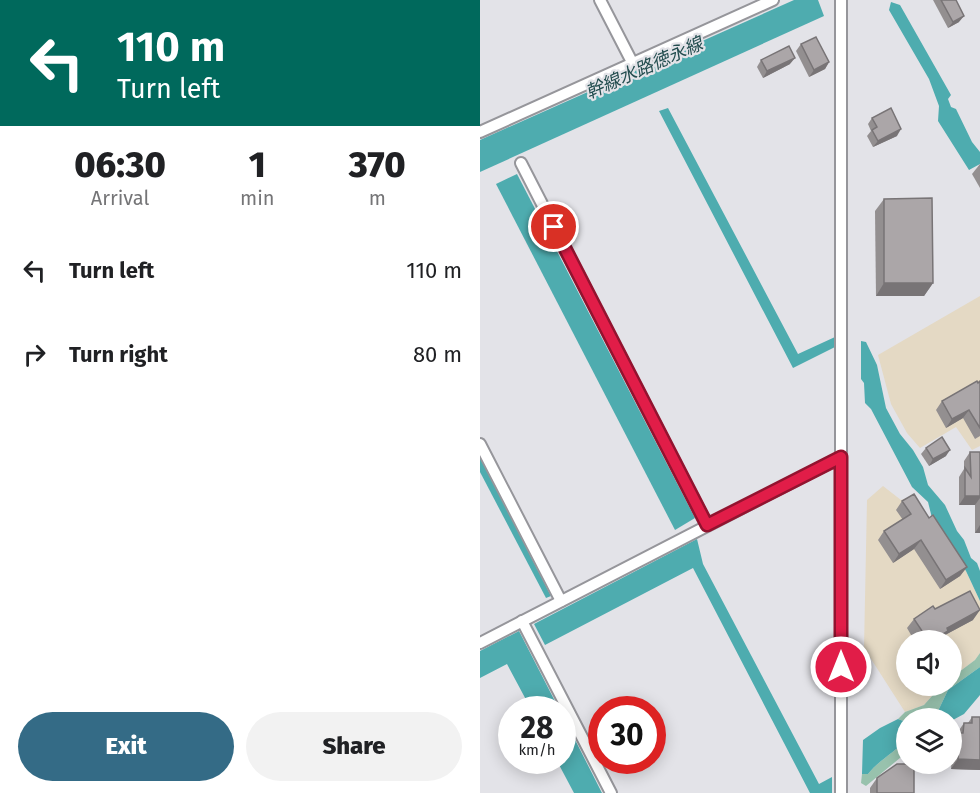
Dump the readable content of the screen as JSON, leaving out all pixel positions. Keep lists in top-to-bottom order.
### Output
{
  "water": ["幹線水路徳永線"],
  "page": {
    "turn": ["110 m", "Turn left"],
    "eta": [
      "06:30",
      "Arrival",
      "1",
      "min",
      "370",
      "m"
    ],
    "list": [
      {
        "name": "Turn left",
        "value": "110 m"
      },
      {
        "name": "Turn right",
        "value": "80 m"
      }
    ],
    "speed": "28 km/h",
    "limit": "30",
    "buttons": ["Exit", "Share"]
  }
}
